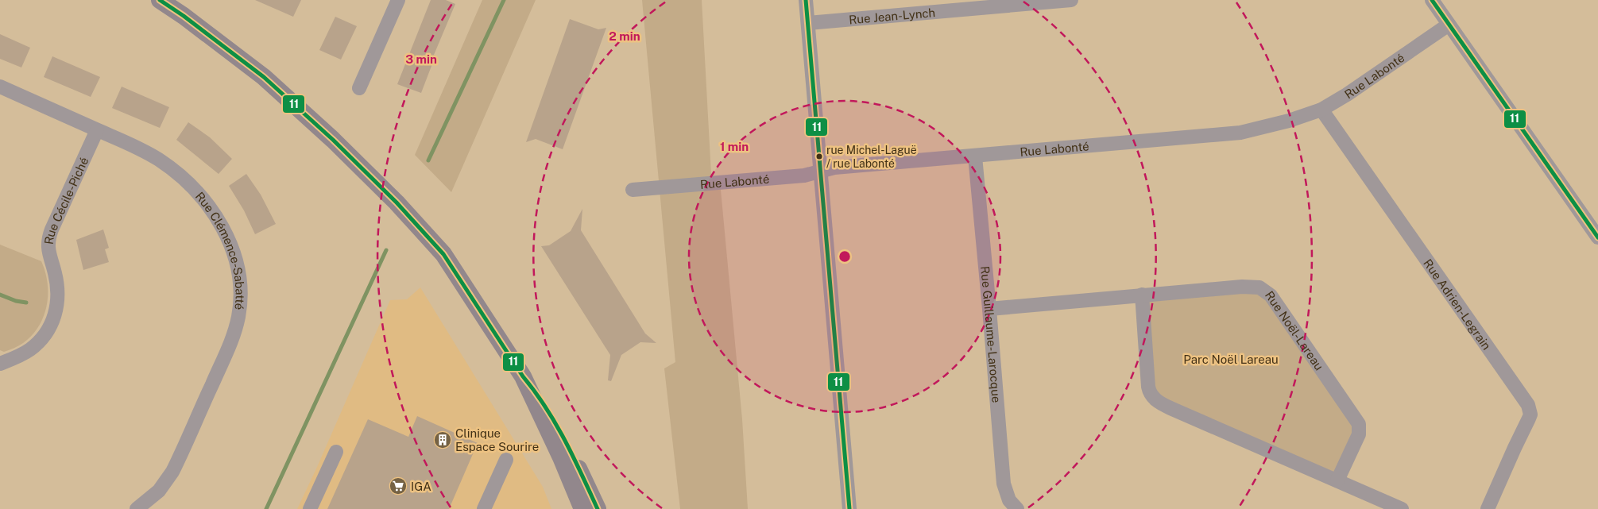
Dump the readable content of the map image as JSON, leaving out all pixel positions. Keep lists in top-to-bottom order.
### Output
{
  "streets": {
    "street": [
      "Rue Jean-Lynch",
      "Rue Labonté",
      "Rue Cécile-Piché",
      "Rue Clémence-Sabatté",
      "Rue Adrien-Legrain",
      "Rue Noël-Lareau",
      "Rue Guillaume-Larocque"
    ]
  },
  "crossings": [
    ["Rue Labonté", "Rue Adrien-Legrain"],
    ["Rue Labonté", "Rue Guillaume-Larocque"],
    ["Rue Cécile-Piché", "Rue Clémence-Sabatté"],
    ["Rue Noël-Lareau", "Rue Guillaume-Larocque"]
  ],
  "parks": ["Parc Noël Lareau"],
  "places": {
    "other": ["rue Michel-Laguë / rue Labonté"],
    "building": ["Clinique Espace Sourire"],
    "supermarket": ["IGA"]
  },
  "lines": ["transit line 11"],
  "rings": ["2 min", "3 min", "1 min"]
}
